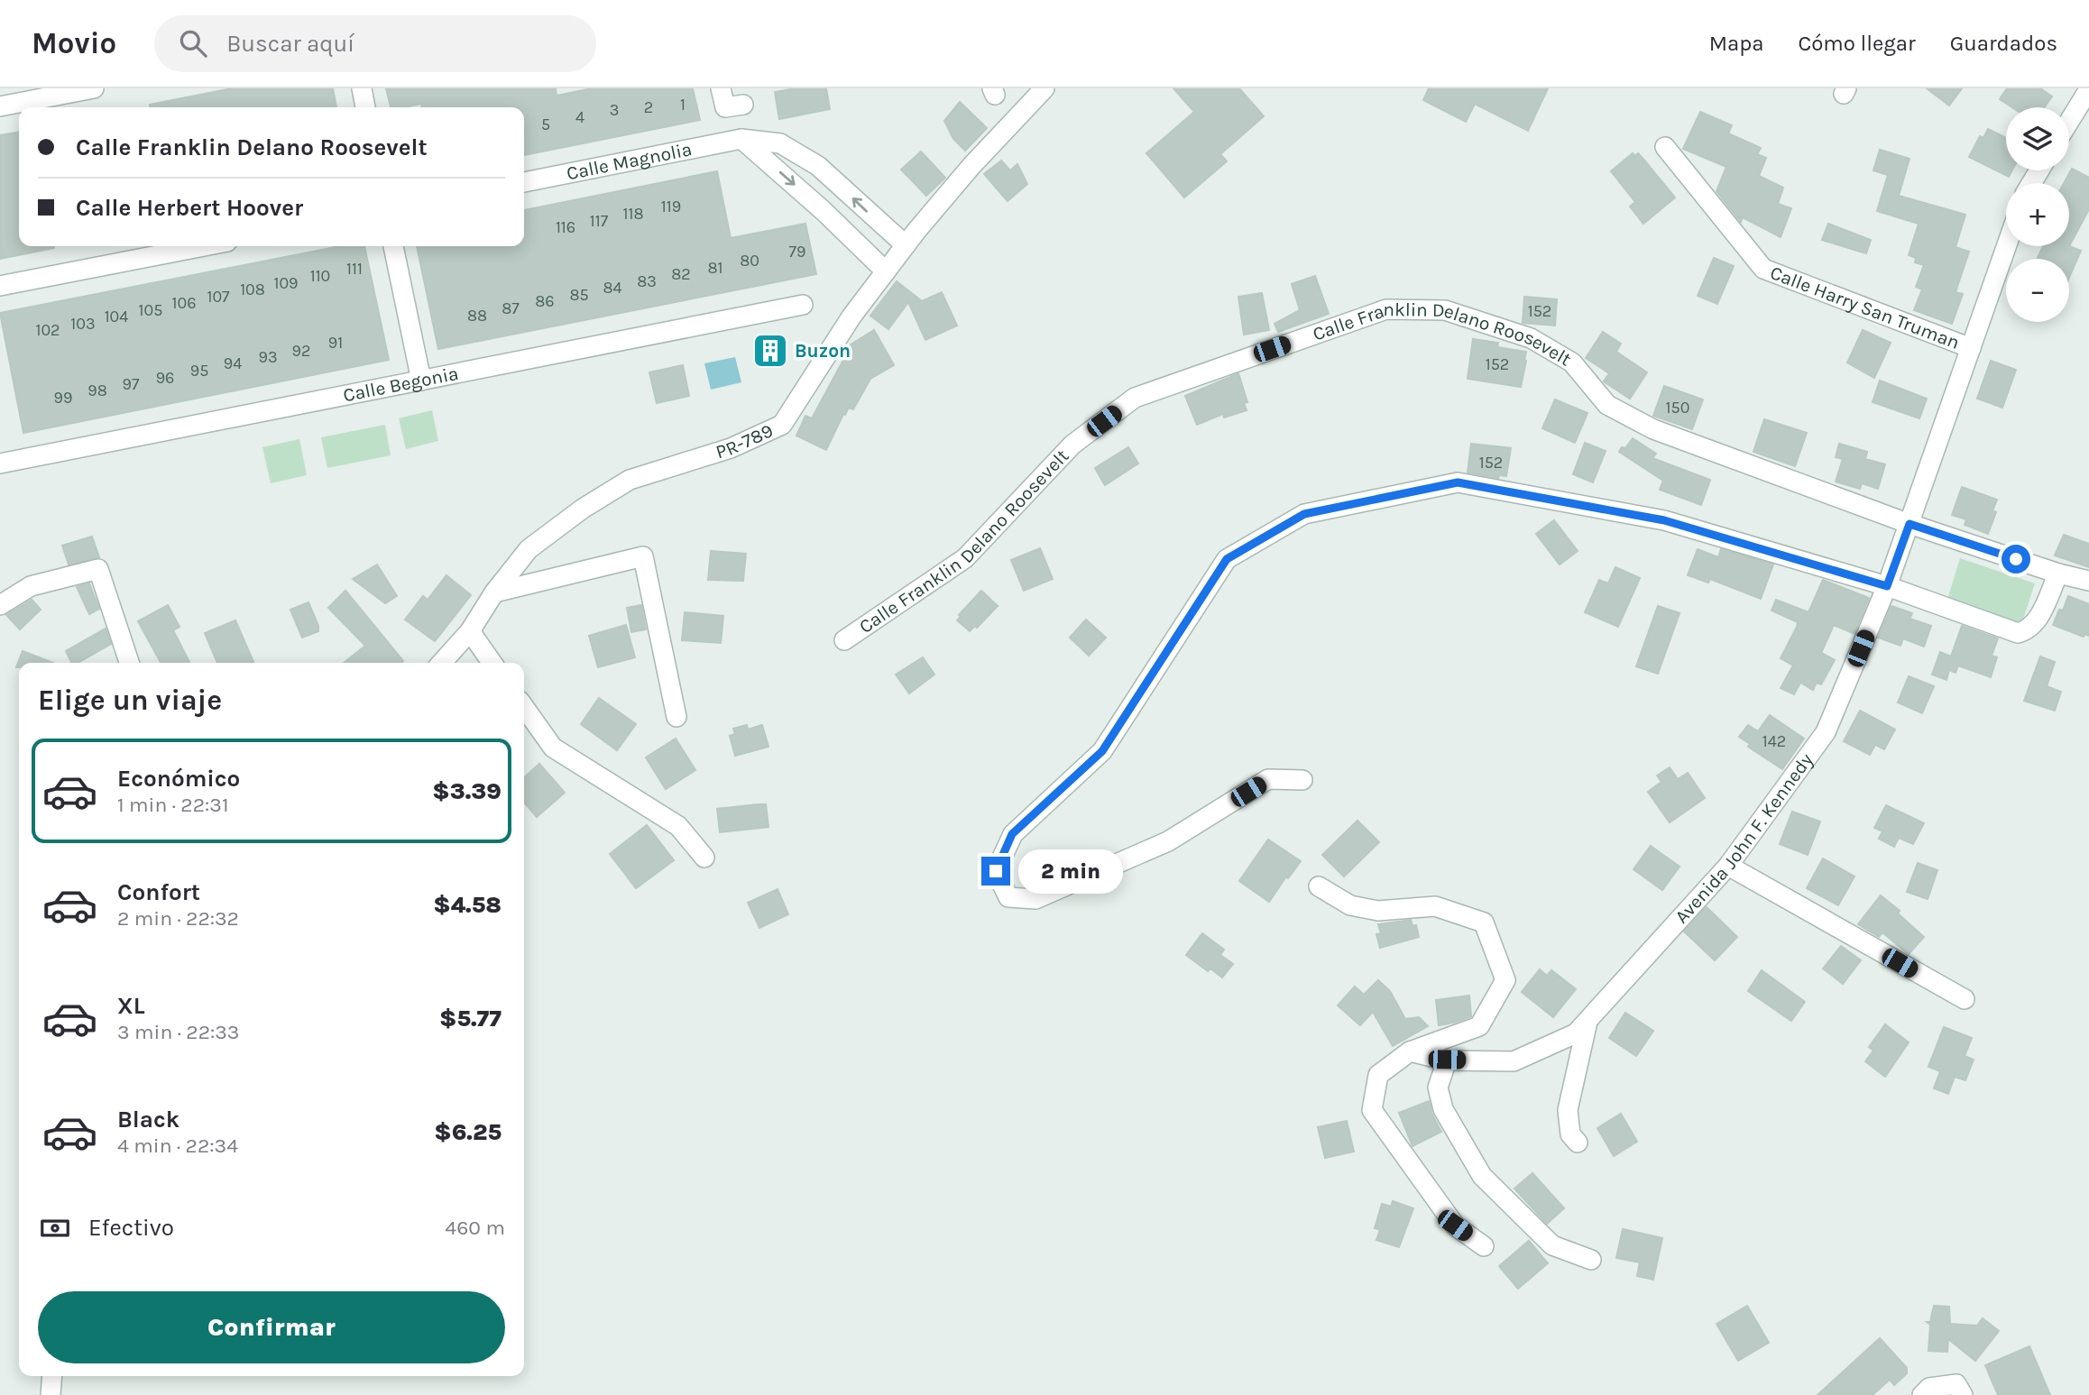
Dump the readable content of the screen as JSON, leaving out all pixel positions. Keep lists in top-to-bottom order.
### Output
{
  "streets": {
    "street": [
      "Calle Magnolia",
      "Calle Harry San Truman",
      "Calle Franklin Delano Roosevelt",
      "Calle Begonia",
      "PR-789",
      "Avenida John F. Kennedy"
    ]
  },
  "crossings": [
    ["Calle Magnolia", "PR-789"],
    ["Calle Harry San Truman", "Avenida John F. Kennedy"],
    ["Calle Franklin Delano Roosevelt", "Avenida John F. Kennedy"]
  ],
  "places": {
    "building": ["Buzon"]
  },
  "house_numbers": [
    "1",
    "2",
    "3",
    "4",
    "5",
    "119",
    "118",
    "117",
    "116",
    "79",
    "80",
    "81",
    "111",
    "82",
    "110",
    "83",
    "109",
    "84",
    "108",
    "85",
    "107",
    "86",
    "106",
    "87",
    "105",
    "152",
    "88",
    "104",
    "103",
    "102",
    "91",
    "92",
    "93",
    "94",
    "152",
    "95",
    "96",
    "97",
    "98",
    "99",
    "150",
    "152",
    "142"
  ],
  "page": {
    "header": "Movio",
    "search": "Buscar aquí",
    "nav": ["Mapa", "Cómo llegar", "Guardados"],
    "map_buttons": ["+", "−"],
    "banner": ["Calle Franklin Delano Roosevelt", "Calle Herbert Hoover"],
    "heading": "Elige un viaje",
    "list": [
      {
        "name": "Económico",
        "note": "1 min · 22:31",
        "value": "$3.39"
      },
      {
        "name": "Confort",
        "note": "2 min · 22:32",
        "value": "$4.58"
      },
      {
        "name": "XL",
        "note": "3 min · 22:33",
        "value": "$5.77"
      },
      {
        "name": "Black",
        "note": "4 min · 22:34",
        "value": "$6.25"
      }
    ],
    "bubble": "2 min",
    "pay": ["Efectivo", "460 m"],
    "buttons": "Confirmar"
  }
}
